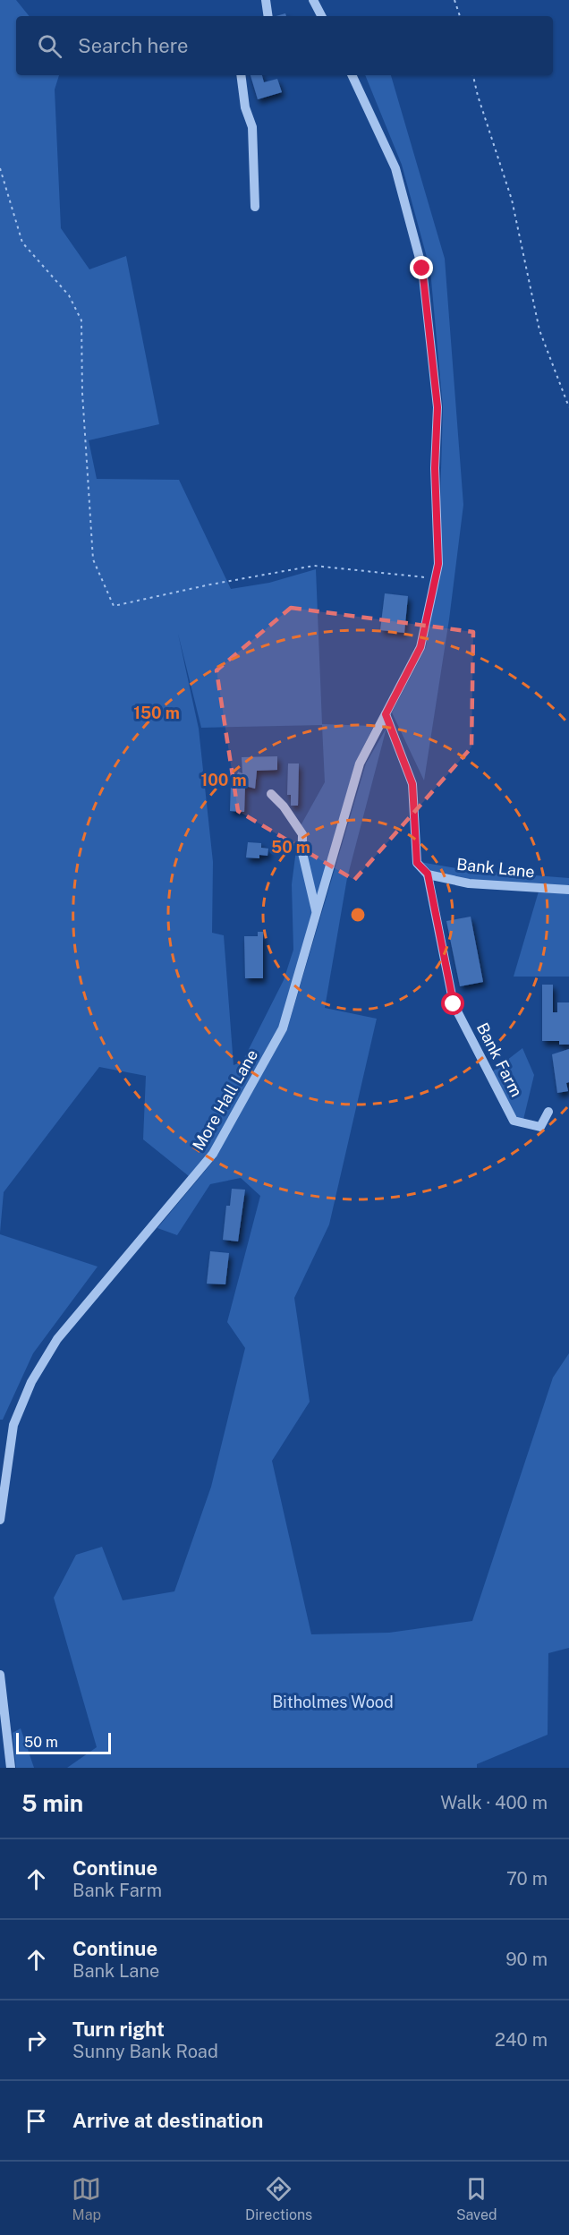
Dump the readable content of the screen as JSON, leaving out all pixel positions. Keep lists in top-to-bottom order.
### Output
{
  "streets": {
    "street": ["Bank Lane", "Bank Farm", "More Hall Lane"]
  },
  "crossings": [
    ["Bank Lane", "Bank Farm"]
  ],
  "parks": ["Bitholmes Wood"],
  "scale_bar": "50 m",
  "page": {
    "search": "Search here",
    "scale": "50 m",
    "heading": ["5 min", "Walk · 400 m"],
    "list": [
      ["Continue", "Bank Farm", "70 m"],
      ["Continue", "Bank Lane", "90 m"],
      ["Turn right", "Sunny Bank Road", "240 m"],
      "Arrive at destination"
    ],
    "nav": ["Map", "Directions", "Saved"]
  },
  "rings": ["150 m", "100 m", "50 m"]
}
